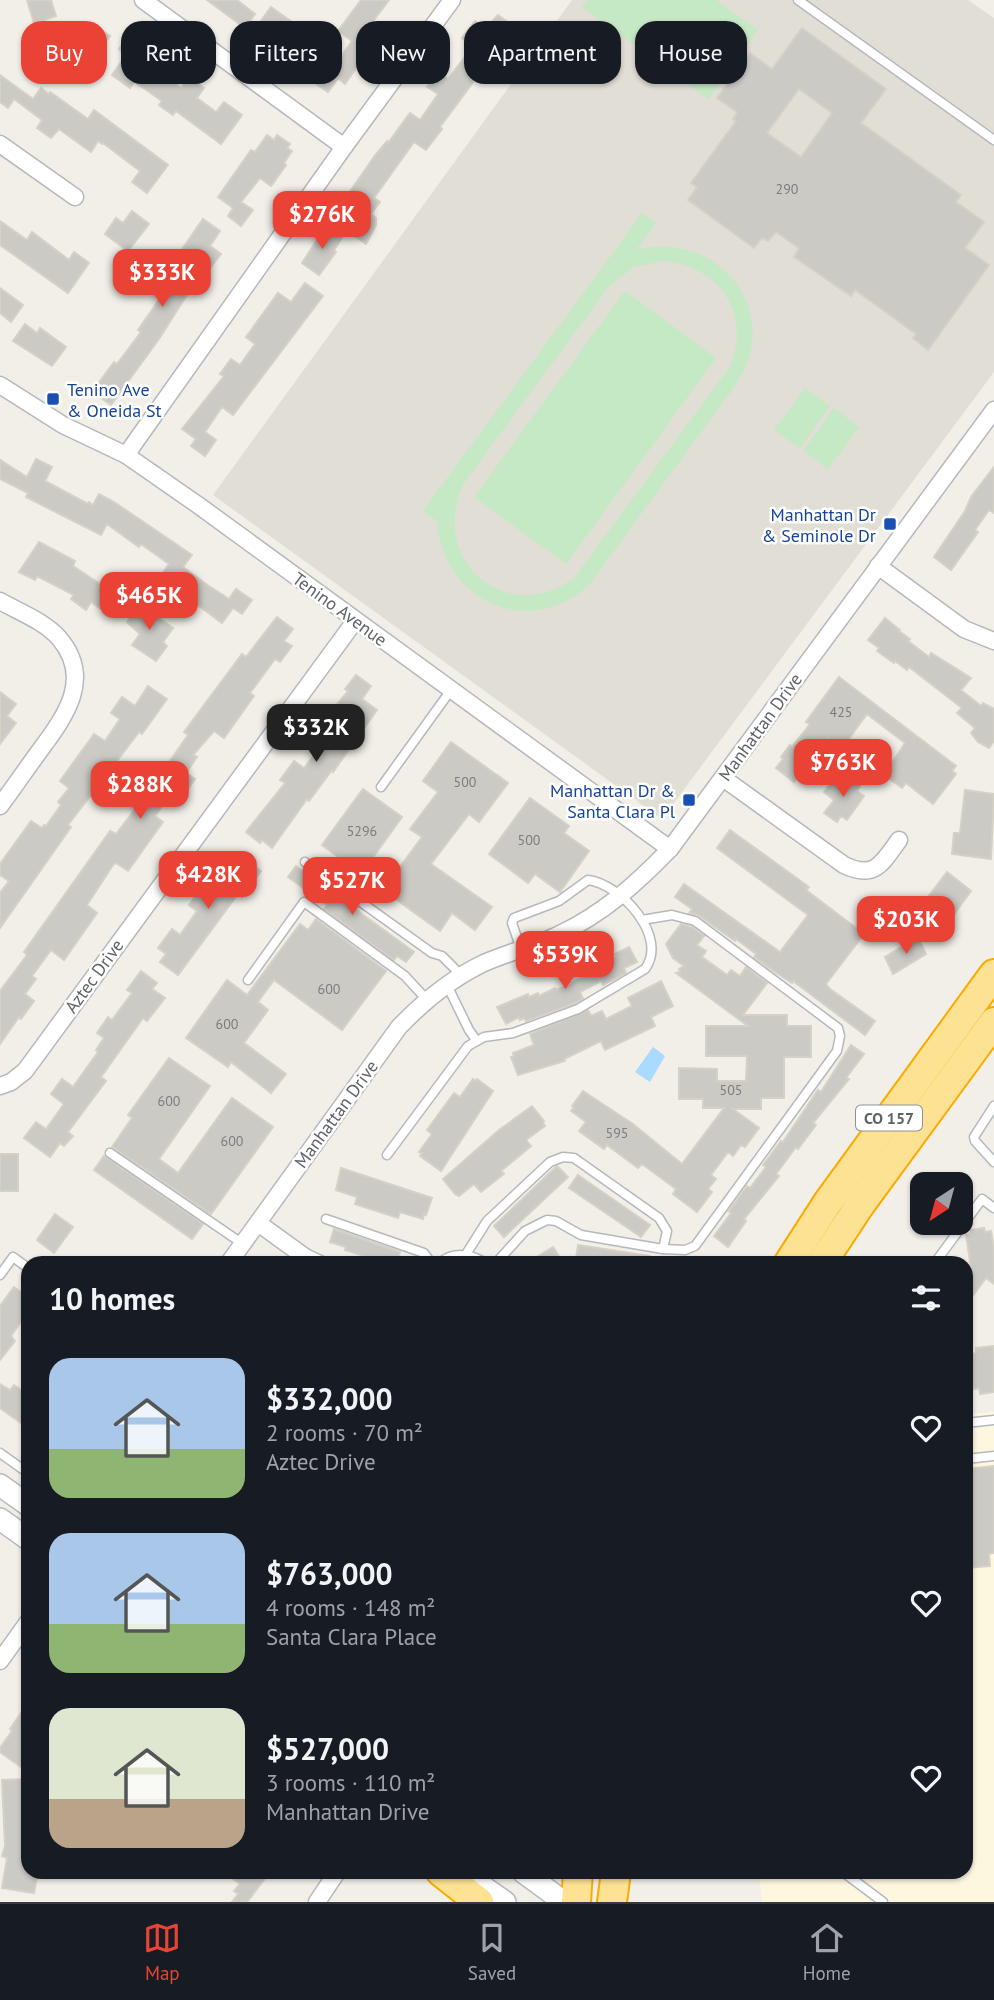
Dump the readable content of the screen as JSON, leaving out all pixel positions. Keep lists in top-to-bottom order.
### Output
{
  "streets": {
    "highway": ["CO 157"],
    "street": ["Tenino Avenue", "Manhattan Drive", "Aztec Drive"]
  },
  "crossings": [
    ["Tenino Avenue", "Manhattan Drive"],
    ["Tenino Avenue", "Aztec Drive"]
  ],
  "places": {
    "transit": ["Tenino Ave & Oneida St", "Manhattan Dr & Seminole Dr", "Manhattan Dr & Santa Clara Pl"]
  },
  "house_numbers": [
    "290",
    "425",
    "500",
    "5296",
    "500",
    "600",
    "600",
    "505",
    "600",
    "595",
    "600"
  ],
  "north": "bottom left",
  "page": {
    "chip": [
      "Buy",
      "Rent",
      "Filters",
      "New",
      "Apartment",
      "House"
    ],
    "price": [
      "$276K",
      "$333K",
      "$465K",
      "$332K",
      "$763K",
      "$288K",
      "$428K",
      "$527K",
      "$203K",
      "$539K"
    ],
    "heading": "10 homes",
    "list": [
      {
        "name": "$332,000",
        "note": "2 rooms · 70 m² · Aztec Drive"
      },
      {
        "name": "$763,000",
        "note": "4 rooms · 148 m² · Santa Clara Place"
      },
      {
        "name": "$527,000",
        "note": "3 rooms · 110 m² · Manhattan Drive"
      }
    ],
    "tabs": ["Map", "Saved", "Home"]
  }
}
